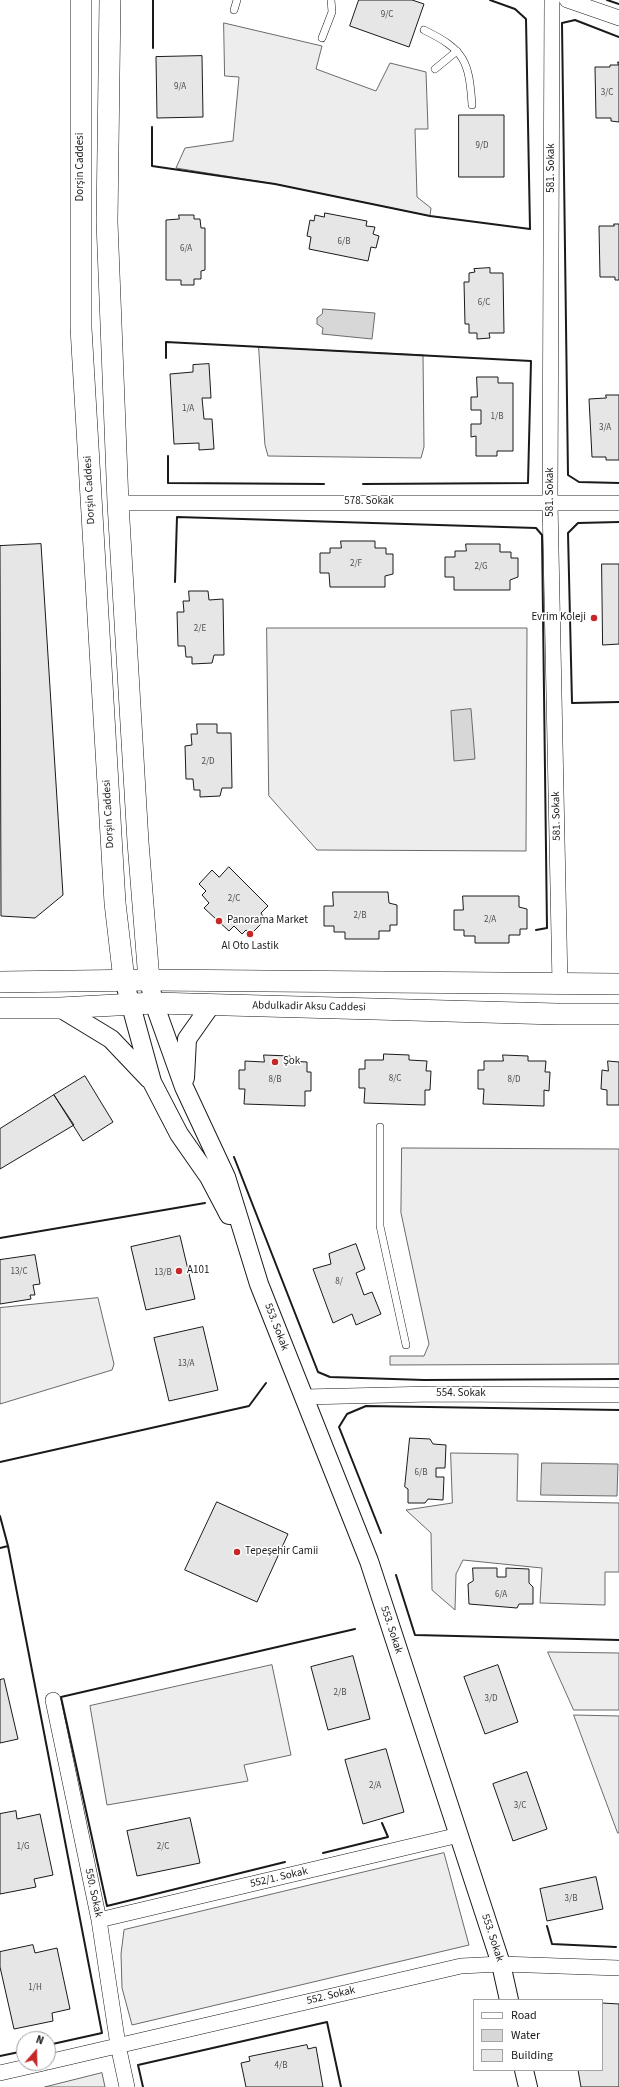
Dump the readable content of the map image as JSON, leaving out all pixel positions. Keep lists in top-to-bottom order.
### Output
{
  "streets": {
    "main road": ["Dorşin Caddesi", "Abdulkadir Aksu Caddesi"],
    "street": [
      "581. Sokak",
      "578. Sokak",
      "553. Sokak",
      "554. Sokak",
      "552/1. Sokak",
      "550. Sokak",
      "552. Sokak"
    ]
  },
  "crossings": [
    ["581. Sokak", "578. Sokak"],
    ["553. Sokak", "554. Sokak"],
    ["553. Sokak", "552/1. Sokak"],
    ["553. Sokak", "552. Sokak"],
    ["552/1. Sokak", "550. Sokak"],
    ["550. Sokak", "552. Sokak"]
  ],
  "places": [
    "Evrim Koleji",
    "Panorama Market",
    "Al Oto Lastik",
    "Şok",
    "A101",
    "Tepeşehir Camii"
  ],
  "house_numbers": [
    "9/C",
    "9/A",
    "3/C",
    "9/D",
    "6/B",
    "6/A",
    "6/C",
    "1/A",
    "1/B",
    "3/A",
    "2/F",
    "2/G",
    "2/E",
    "2/D",
    "2/C",
    "2/B",
    "2/A",
    "8/C",
    "8/B",
    "8/D",
    "13/C",
    "13/B",
    "8/",
    "13/A",
    "6/B",
    "6/A",
    "2/B",
    "3/D",
    "2/A",
    "3/C",
    "1/G",
    "2/C",
    "3/B",
    "1/H",
    "4/B"
  ],
  "legend": ["Road", "Water", "Building"],
  "north": "top"
}
